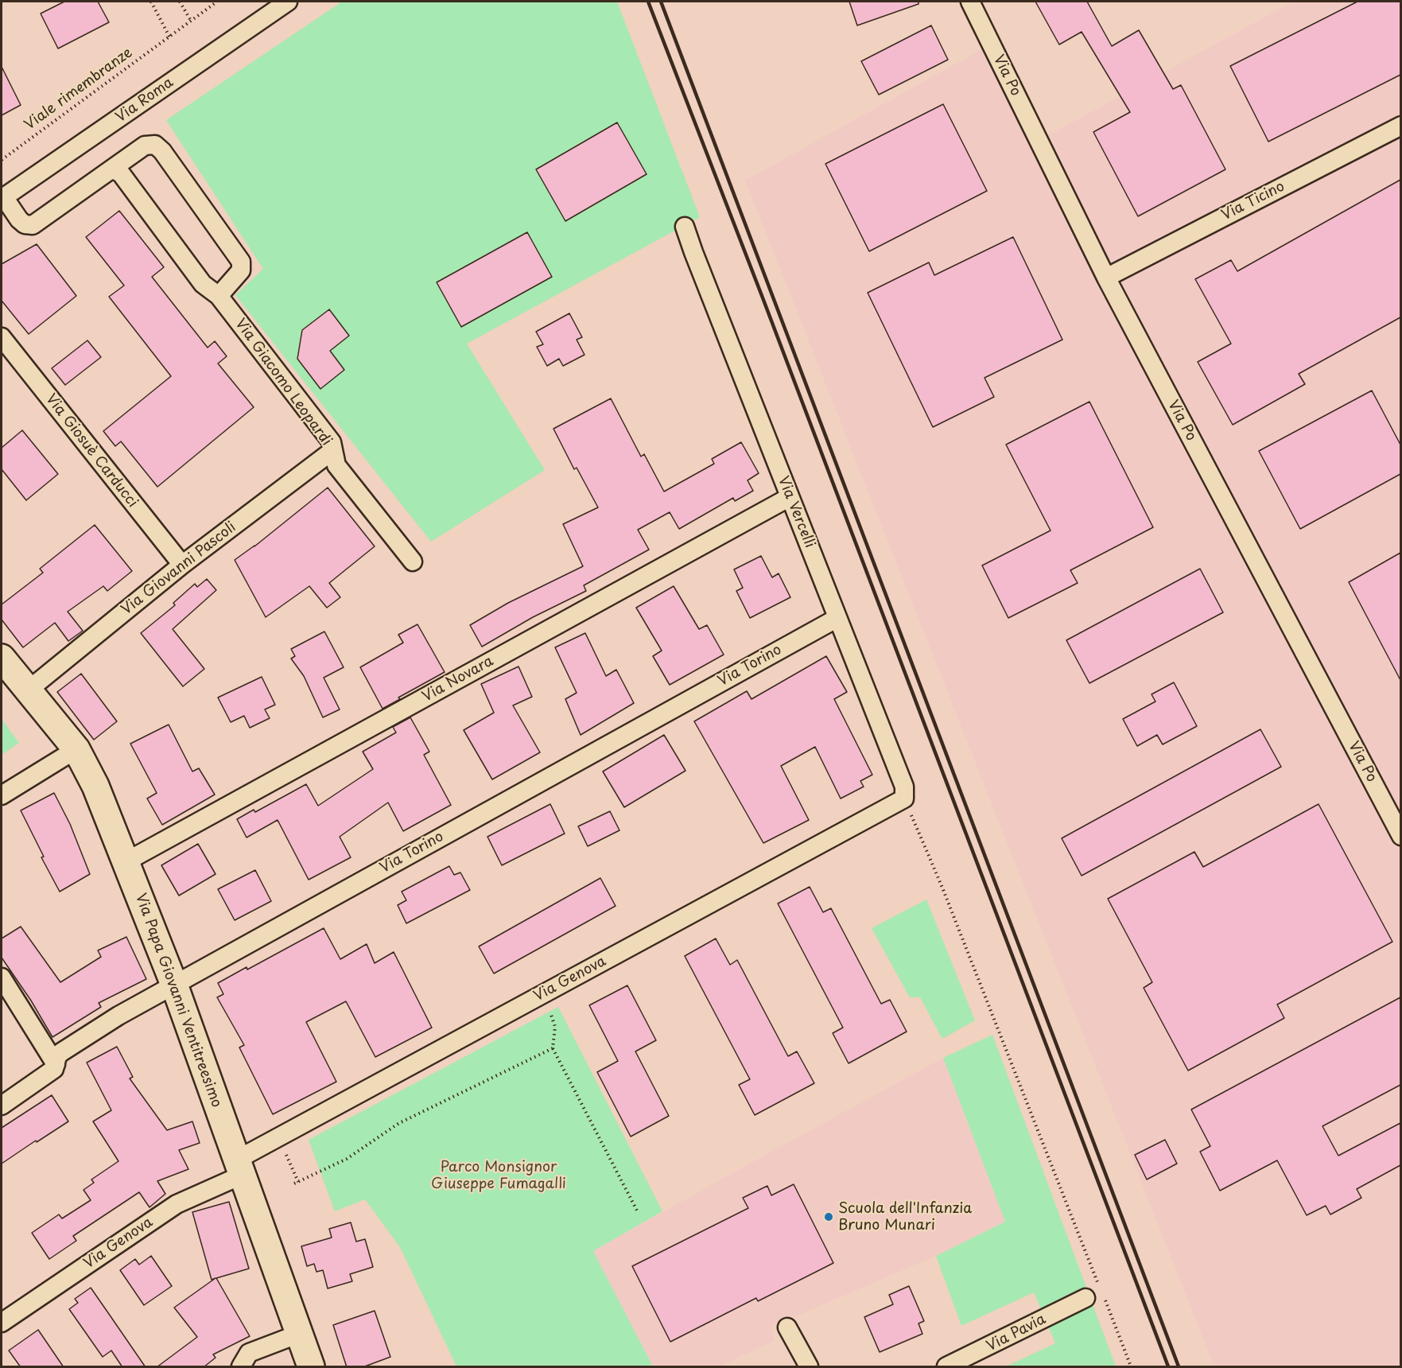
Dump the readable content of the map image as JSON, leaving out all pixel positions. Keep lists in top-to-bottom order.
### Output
{
  "streets": {
    "street": [
      "Via Po",
      "Via Roma",
      "Via Ticino",
      "Via Giacomo Leopardi",
      "Via Giosuè Carducci",
      "Via Vercelli",
      "Via Giovanni Pascoli",
      "Via Torino",
      "Via Novara",
      "Via Genova",
      "Via Papa Giovanni Ventitreesimo",
      "Via Pavia"
    ],
    "path": ["Viale rimembranze"]
  },
  "crossings": [
    ["Via Po", "Via Ticino"],
    ["Via Giacomo Leopardi", "Via Giovanni Pascoli"],
    ["Via Giosuè Carducci", "Via Giovanni Pascoli"],
    ["Via Vercelli", "Via Torino"],
    ["Via Vercelli", "Via Novara"],
    ["Via Vercelli", "Via Genova"],
    ["Via Giovanni Pascoli", "Via Papa Giovanni Ventitreesimo"],
    ["Via Torino", "Via Papa Giovanni Ventitreesimo"],
    ["Via Novara", "Via Papa Giovanni Ventitreesimo"],
    ["Via Genova", "Via Papa Giovanni Ventitreesimo"]
  ],
  "parks": ["Parco Monsignor Giuseppe Fumagalli"],
  "places": ["Scuola dell'Infanzia Bruno Munari"]
}
